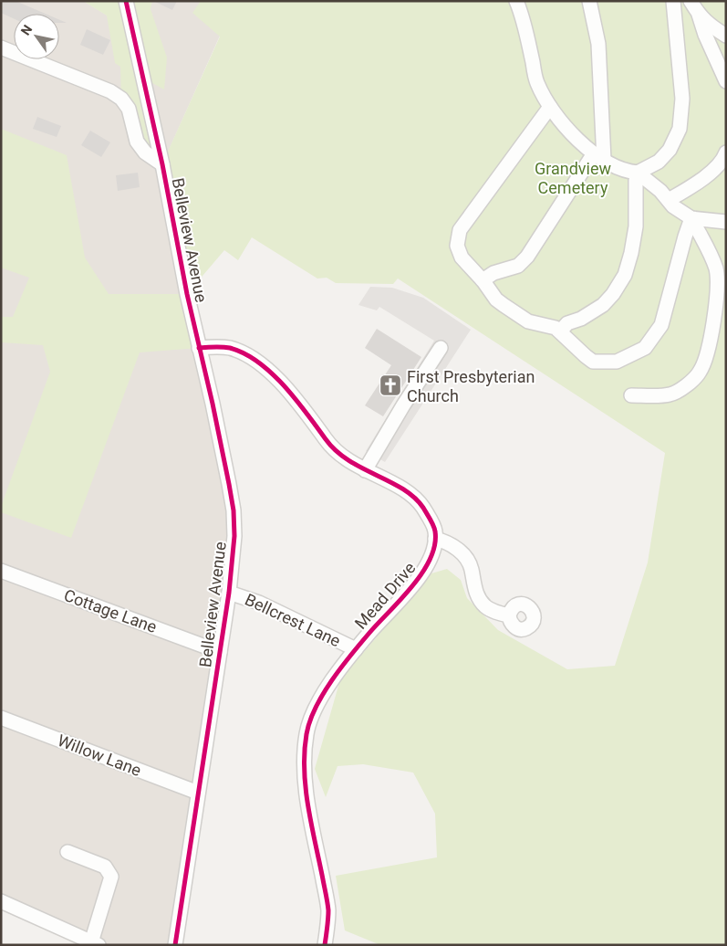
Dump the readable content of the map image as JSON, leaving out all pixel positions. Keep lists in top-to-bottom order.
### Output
{
  "streets": {
    "street": [
      "Belleview Avenue",
      "Mead Drive",
      "Cottage Lane",
      "Bellcrest Lane",
      "Willow Lane"
    ]
  },
  "crossings": [
    ["Belleview Avenue", "Cottage Lane"],
    ["Belleview Avenue", "Bellcrest Lane"],
    ["Belleview Avenue", "Willow Lane"],
    ["Mead Drive", "Bellcrest Lane"]
  ],
  "parks": ["Grandview Cemetery"],
  "places": {
    "church": ["First Presbyterian Church"]
  },
  "north": "top left"
}
